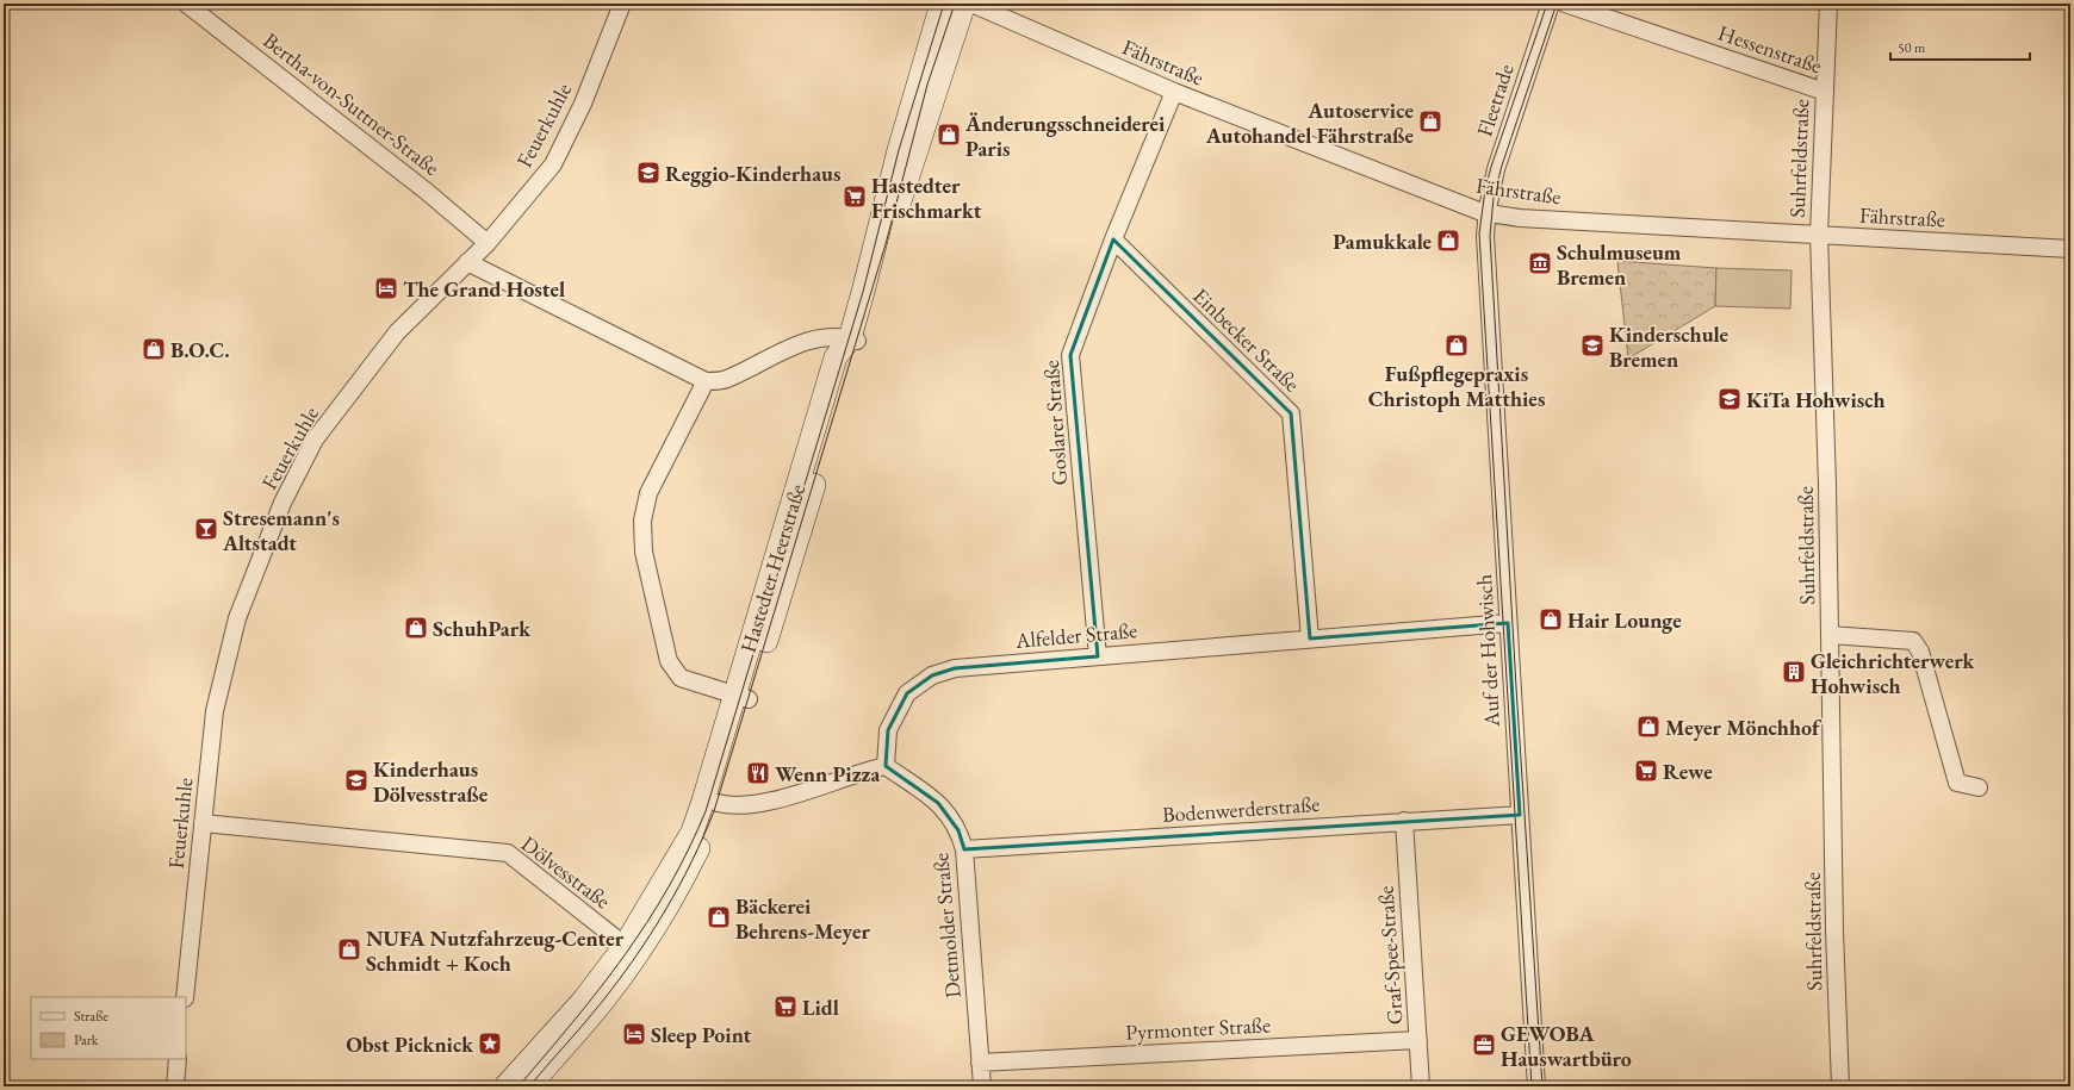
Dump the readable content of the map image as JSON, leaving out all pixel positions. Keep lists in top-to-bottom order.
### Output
{
  "streets": {
    "street": [
      "Hessenstraße",
      "Fährstraße",
      "Fleetrade",
      "Bertha-von-Suttner-Straße",
      "Feuerkuhle",
      "Suhrfeldstraße",
      "Einbecker Straße",
      "Goslarer Straße",
      "Hastedter Heerstraße",
      "Alfelder Straße",
      "Auf der Hohwisch",
      "Bodenwerderstraße",
      "Dölvesstraße",
      "Detmolder Straße",
      "Graf-Spee-Straße",
      "Pyrmonter Straße"
    ]
  },
  "crossings": [
    ["Hessenstraße", "Suhrfeldstraße"],
    ["Fährstraße", "Fleetrade"],
    ["Fährstraße", "Suhrfeldstraße"],
    ["Fährstraße", "Goslarer Straße"],
    ["Fährstraße", "Auf der Hohwisch"],
    ["Fleetrade", "Auf der Hohwisch"],
    ["Bertha-von-Suttner-Straße", "Feuerkuhle"],
    ["Feuerkuhle", "Dölvesstraße"],
    ["Einbecker Straße", "Goslarer Straße"],
    ["Einbecker Straße", "Alfelder Straße"],
    ["Goslarer Straße", "Alfelder Straße"],
    ["Hastedter Heerstraße", "Dölvesstraße"],
    ["Alfelder Straße", "Auf der Hohwisch"],
    ["Alfelder Straße", "Detmolder Straße"],
    ["Auf der Hohwisch", "Bodenwerderstraße"],
    ["Bodenwerderstraße", "Detmolder Straße"],
    ["Bodenwerderstraße", "Graf-Spee-Straße"],
    ["Detmolder Straße", "Pyrmonter Straße"],
    ["Graf-Spee-Straße", "Pyrmonter Straße"]
  ],
  "places": {
    "shop": [
      "Autoservice Autohandel Fährstraße",
      "Änderungsschneiderei Paris",
      "Pamukkale",
      "Fußpflegepraxis Christoph Matthies",
      "B.O.C.",
      "Hair Lounge",
      "SchuhPark",
      "Meyer Mönchhof",
      "Bäckerei Behrens-Meyer",
      "NUFA Nutzfahrzeug-Center Schmidt + Koch"
    ],
    "school or university": [
      "Reggio-Kinderhaus",
      "Kinderschule Bremen",
      "KiTa Hohwisch",
      "Kinderhaus Dölvesstraße"
    ],
    "supermarket": ["Hastedter Frischmarkt", "Rewe", "Lidl"],
    "museum": ["Schulmuseum Bremen"],
    "hotel": ["The Grand Hostel", "Sleep Point"],
    "bar": ["Stresemann's Altstadt"],
    "building": ["Gleichrichterwerk Hohwisch"],
    "restaurant": ["Wenn Pizza"],
    "place": ["Obst Picknick"],
    "office": ["GEWOBA Hauswartbüro"]
  },
  "legend": ["Straße", "Park"],
  "scale_bar": "50 m"
}
